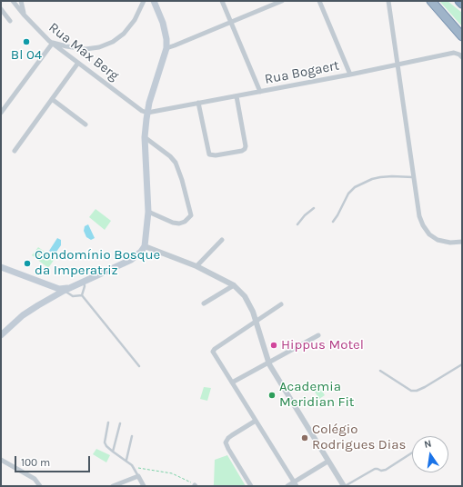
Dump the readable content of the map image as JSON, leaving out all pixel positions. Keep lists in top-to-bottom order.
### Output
{
  "streets": {
    "street": ["Rua Max Berg", "Rua Bogaert"]
  },
  "crossings": [
    ["Rua Max Berg", "Rua Bogaert"]
  ],
  "places": [
    "Bl 04",
    "Condomínio Bosque da Imperatriz",
    "Hippus Motel",
    "Academia Meridian Fit",
    "Colégio Rodrigues Dias"
  ],
  "scale_bar": "100 m",
  "north": "top"
}
